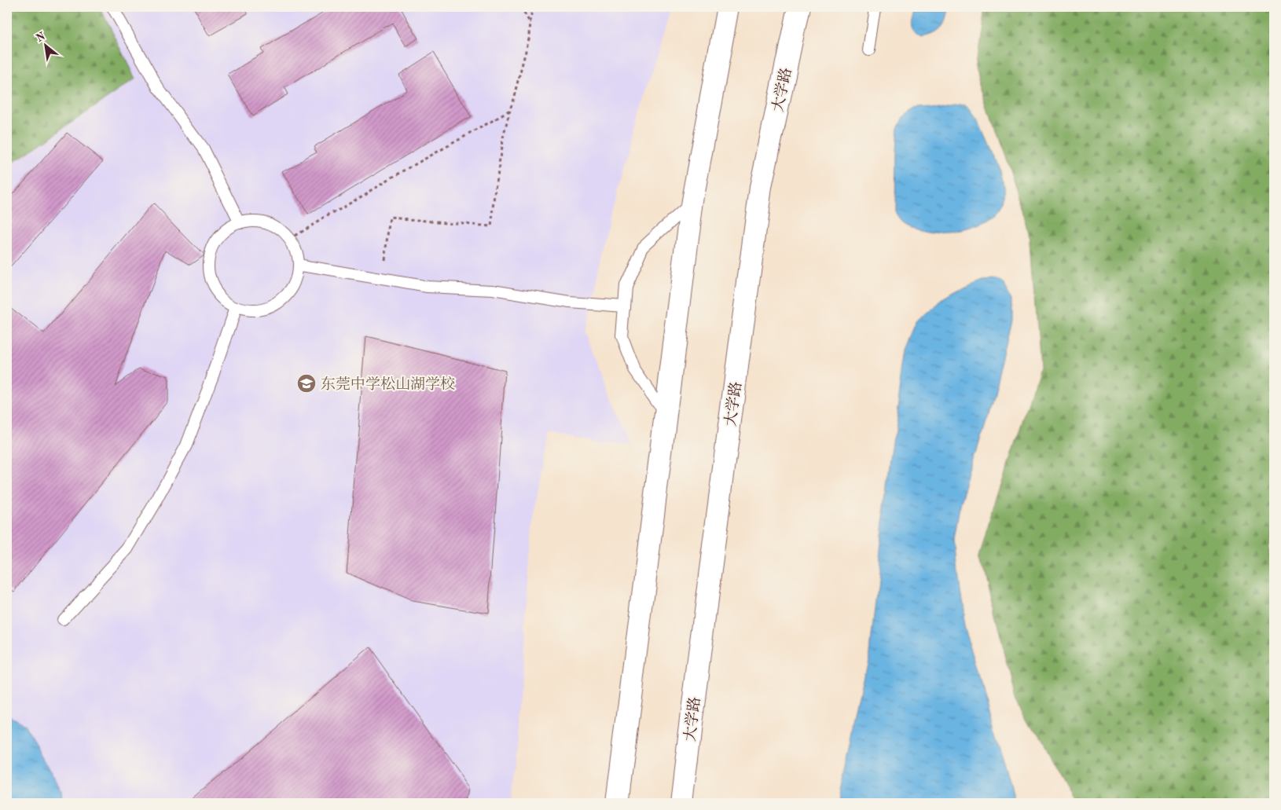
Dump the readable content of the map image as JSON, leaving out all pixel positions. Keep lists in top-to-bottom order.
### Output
{
  "streets": {
    "main road": ["大学路"]
  },
  "places": {
    "school or university": ["东莞中学松山湖学校"]
  },
  "north": "top left"
}
